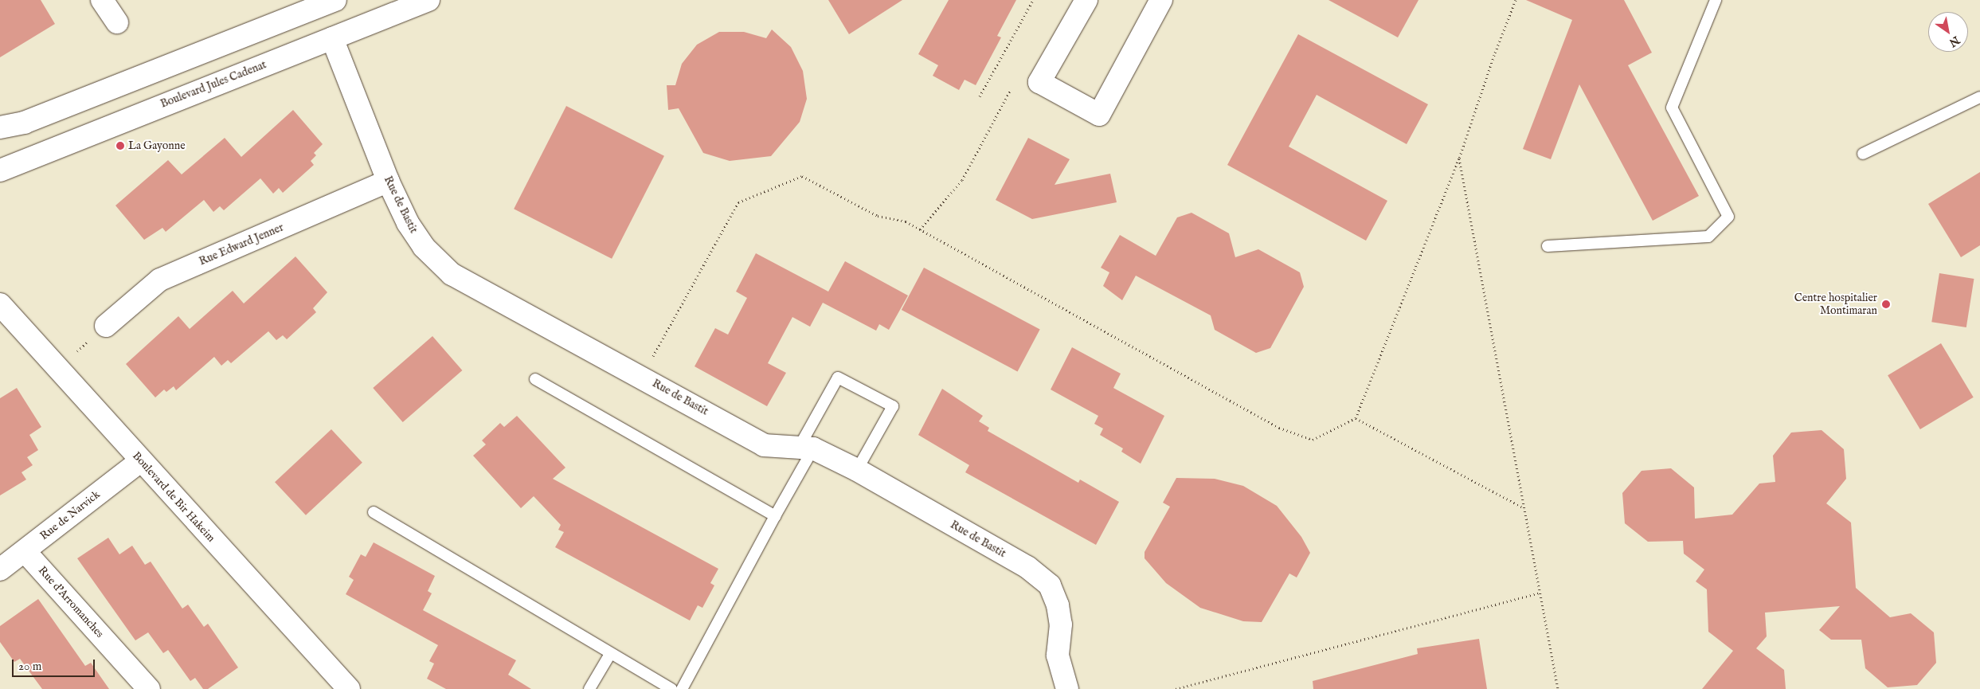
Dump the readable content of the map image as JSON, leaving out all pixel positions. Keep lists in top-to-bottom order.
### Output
{
  "streets": {
    "street": [
      "Boulevard Jules Cadenat",
      "Rue de Bastit",
      "Rue Edward Jenner",
      "Boulevard de Bir Hakeim",
      "Rue de Narvick",
      "Rue d'Arromanches"
    ]
  },
  "crossings": [
    ["Boulevard Jules Cadenat", "Rue de Bastit"],
    ["Rue de Bastit", "Rue Edward Jenner"],
    ["Boulevard de Bir Hakeim", "Rue de Narvick"],
    ["Rue de Narvick", "Rue d'Arromanches"]
  ],
  "places": ["La Gayonne", "Centre hospitalier Montimaran"],
  "scale_bar": "20 m",
  "north": "bottom right"
}
